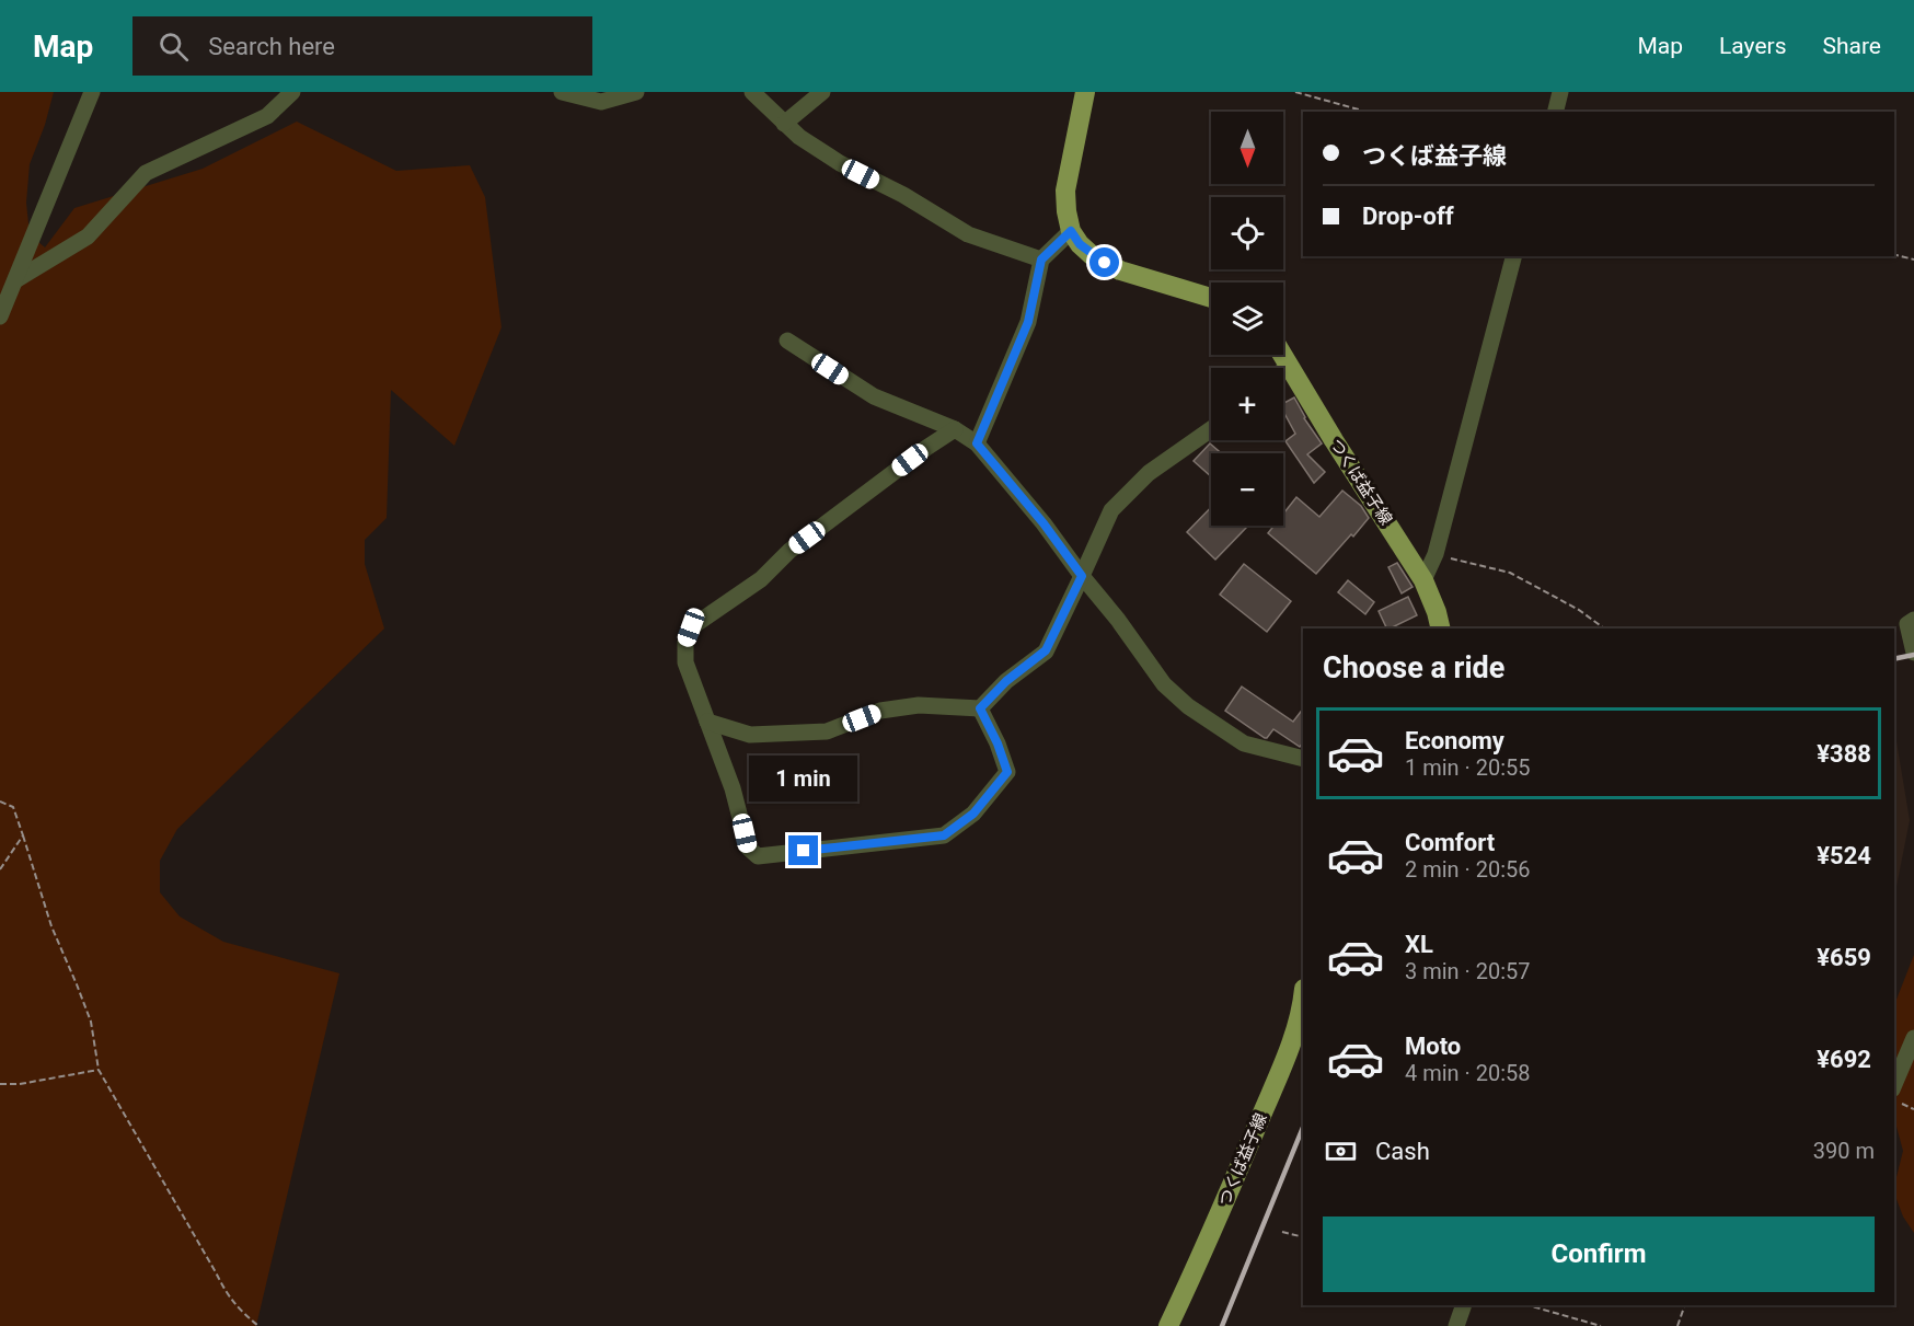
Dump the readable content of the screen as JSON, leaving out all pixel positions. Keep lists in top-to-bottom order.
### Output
{
  "streets": {
    "main road": ["つくば益子線"]
  },
  "north": "bottom",
  "page": {
    "header": "Map",
    "search": "Search here",
    "nav": ["Map", "Layers", "Share"],
    "map_buttons": ["+", "−"],
    "banner": ["つくば益子線", "Drop-off"],
    "heading": "Choose a ride",
    "list": [
      {
        "name": "Economy",
        "note": "1 min · 20:55",
        "value": "¥388"
      },
      {
        "name": "Comfort",
        "note": "2 min · 20:56",
        "value": "¥524"
      },
      {
        "name": "XL",
        "note": "3 min · 20:57",
        "value": "¥659"
      },
      {
        "name": "Moto",
        "note": "4 min · 20:58",
        "value": "¥692"
      }
    ],
    "bubble": "1 min",
    "pay": ["Cash", "390 m"],
    "buttons": "Confirm"
  }
}
